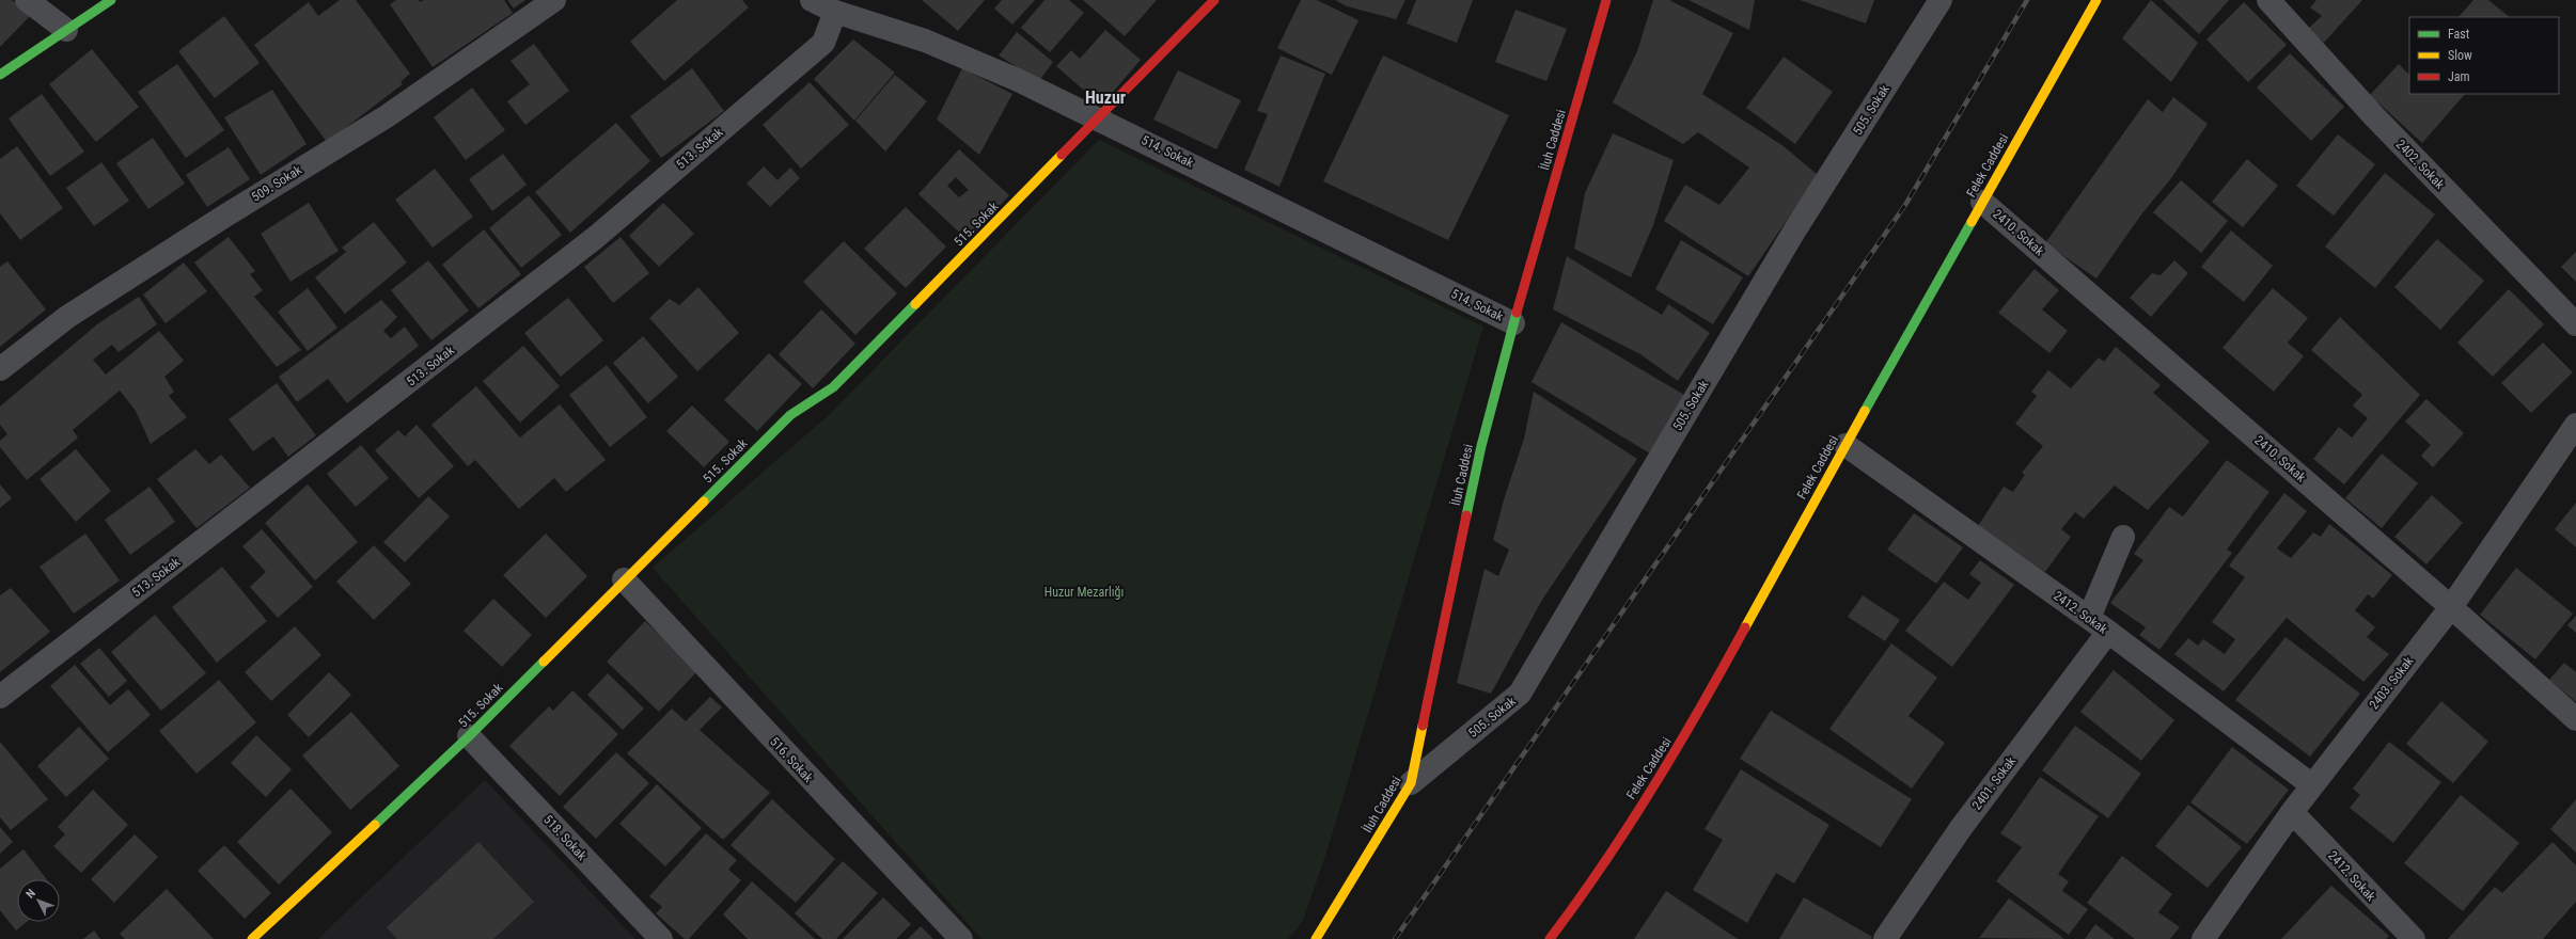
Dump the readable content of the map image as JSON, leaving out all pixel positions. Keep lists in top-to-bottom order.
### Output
{
  "streets": {
    "street": [
      "505. Sokak",
      "İluh Caddesi",
      "513. Sokak",
      "514. Sokak",
      "2402. Sokak",
      "Felek Caddesi",
      "509. Sokak",
      "515. Sokak",
      "2410. Sokak",
      "2412. Sokak",
      "2403. Sokak",
      "516. Sokak",
      "2401. Sokak",
      "518. Sokak"
    ]
  },
  "crossings": [
    ["505. Sokak", "İluh Caddesi"],
    ["İluh Caddesi", "514. Sokak"],
    ["513. Sokak", "514. Sokak"],
    ["514. Sokak", "515. Sokak"],
    ["Felek Caddesi", "2410. Sokak"],
    ["Felek Caddesi", "2412. Sokak"],
    ["515. Sokak", "516. Sokak"],
    ["515. Sokak", "518. Sokak"],
    ["2410. Sokak", "2403. Sokak"],
    ["2412. Sokak", "2403. Sokak"],
    ["2412. Sokak", "2401. Sokak"]
  ],
  "districts": ["Huzur"],
  "parks": ["Huzur Mezarlığı"],
  "legend": ["Fast", "Slow", "Jam"],
  "north": "top left"
}
